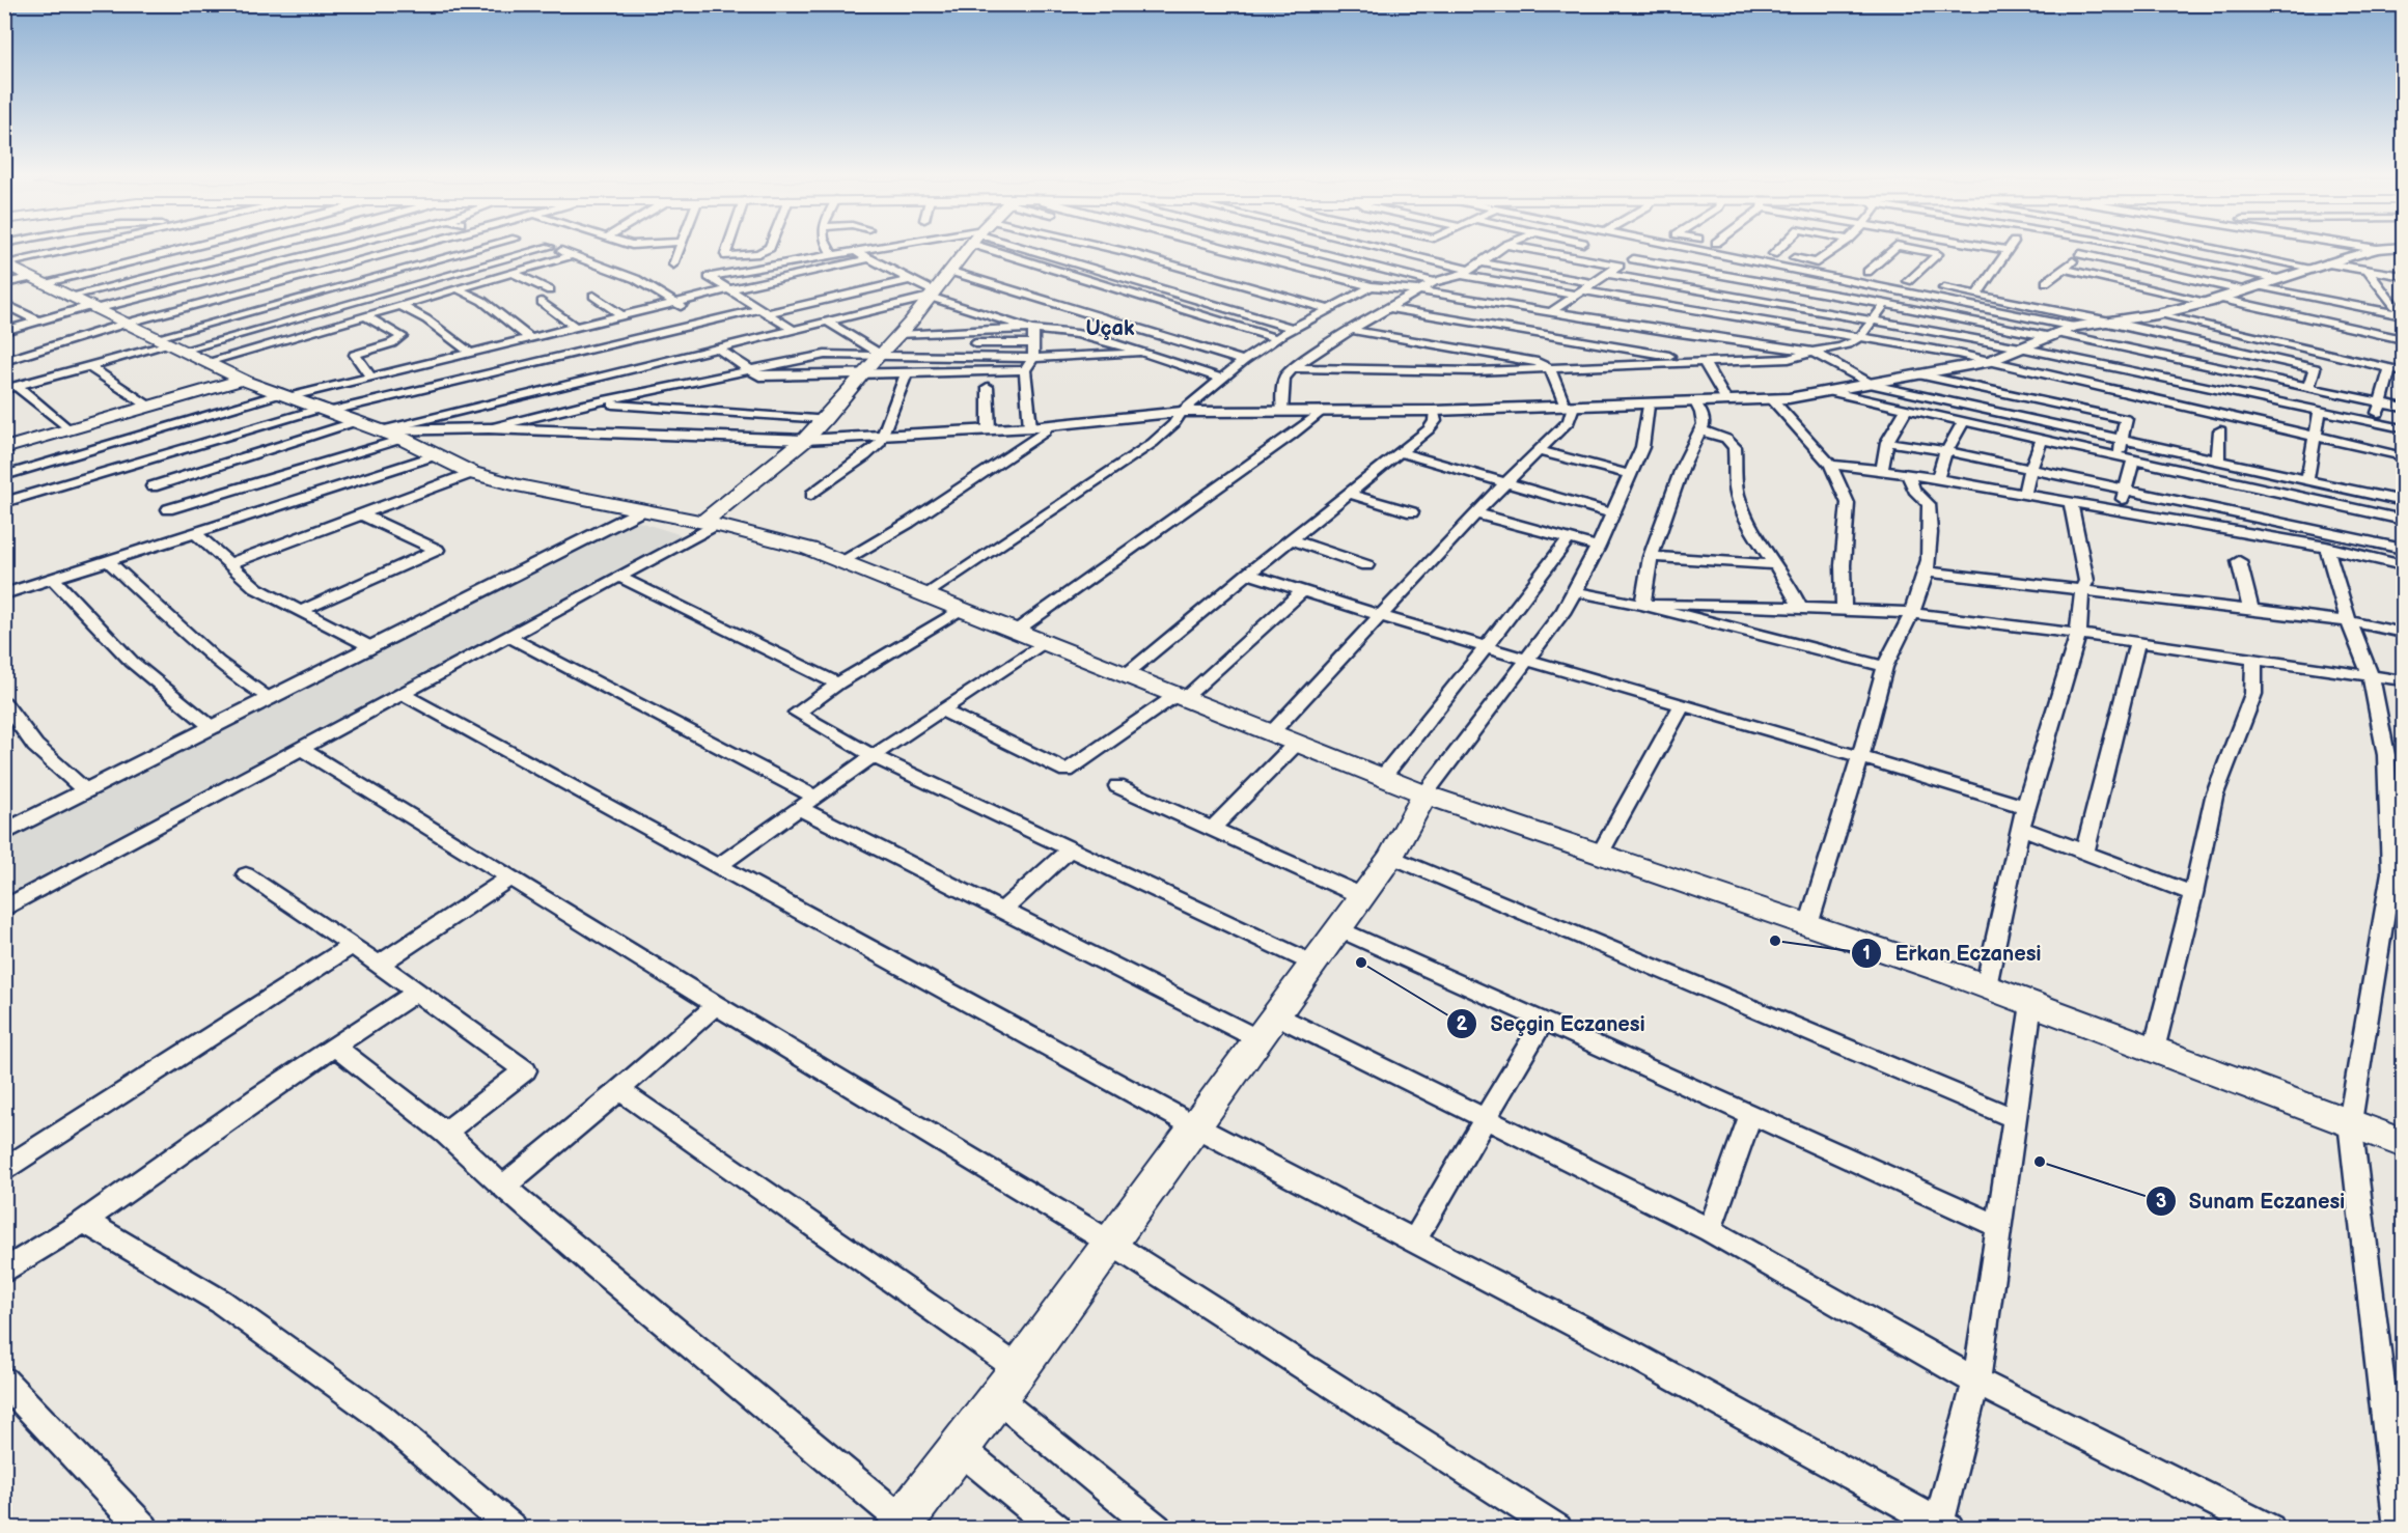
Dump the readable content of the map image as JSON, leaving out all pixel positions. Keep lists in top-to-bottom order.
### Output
{
  "districts": ["Uçak"],
  "places": ["Erkan Eczanesi", "Seçgin Eczanesi", "Sunam Eczanesi"]
}
